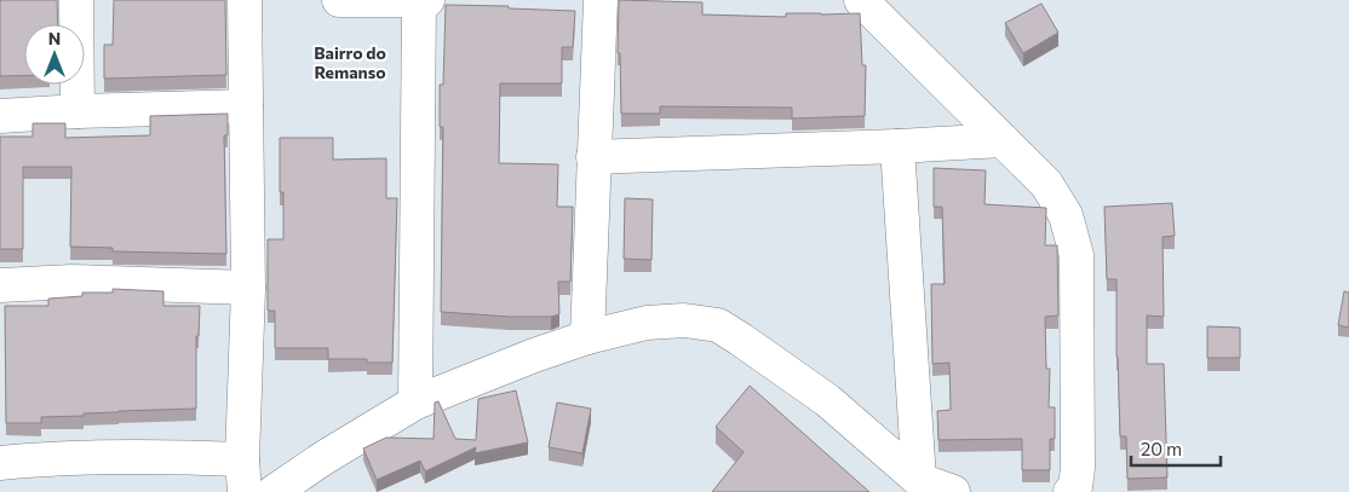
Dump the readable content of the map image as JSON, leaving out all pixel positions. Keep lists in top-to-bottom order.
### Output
{
  "districts": ["Bairro do Remanso"],
  "scale_bar": "20 m",
  "north": "top"
}
